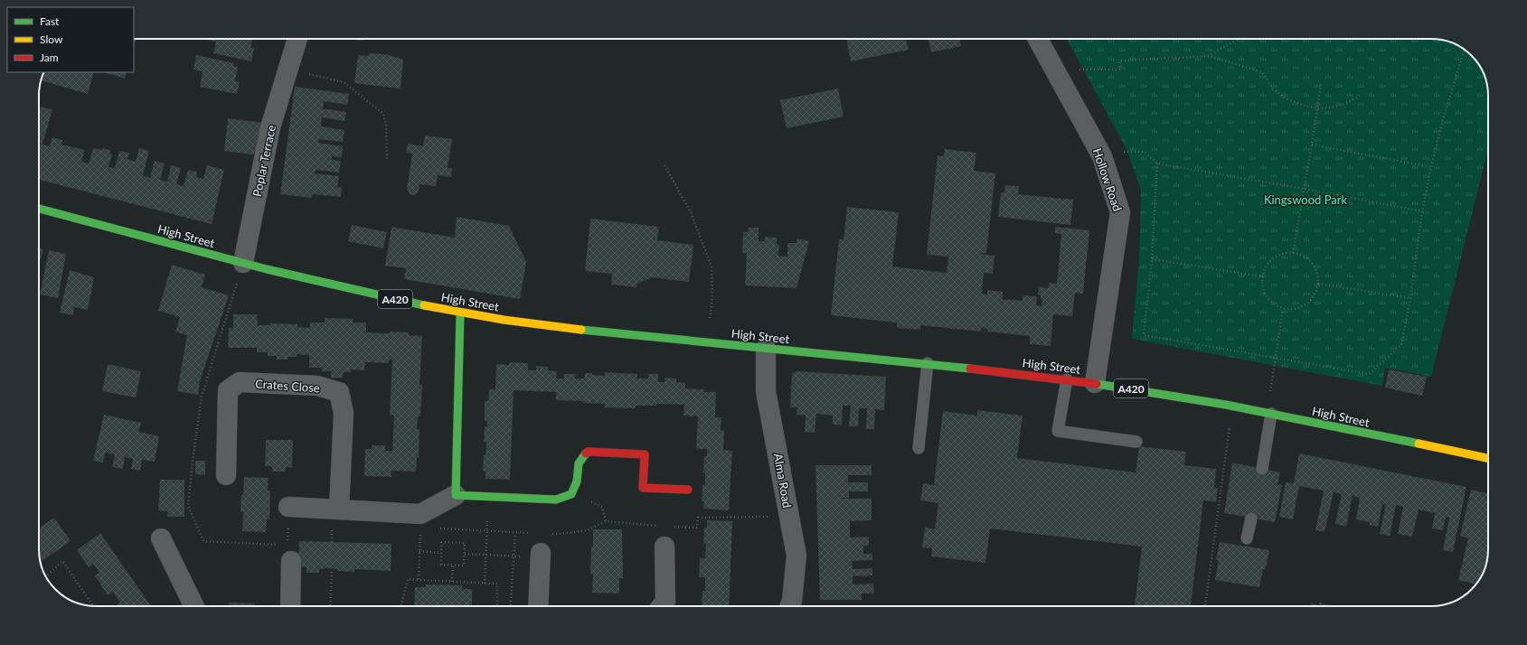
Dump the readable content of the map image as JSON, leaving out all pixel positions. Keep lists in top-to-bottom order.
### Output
{
  "streets": {
    "main road": ["High Street", "A420"],
    "street": [
      "Poplar Terrace",
      "Hollow Road",
      "Crates Close",
      "Alma Road"
    ]
  },
  "crossings": [
    ["Poplar Terrace", "High Street"],
    ["Hollow Road", "High Street"],
    ["High Street", "Alma Road"]
  ],
  "parks": ["Kingswood Park"],
  "legend": ["Fast", "Slow", "Jam"]
}
